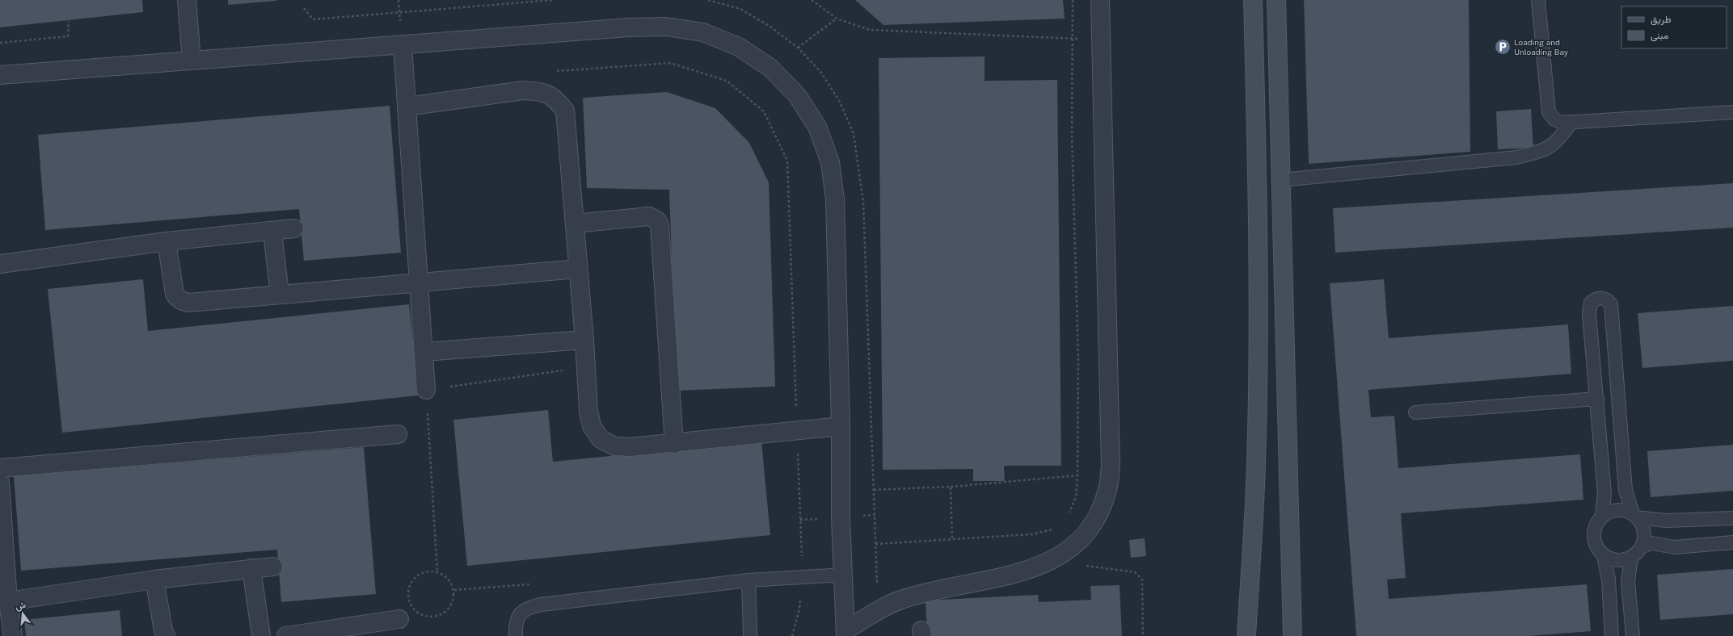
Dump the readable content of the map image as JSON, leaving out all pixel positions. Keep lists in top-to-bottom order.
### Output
{
  "places": {
    "parking": ["Loading and Unloading Bay"]
  },
  "legend": ["طريق", "مبنى"],
  "north": "top"
}
